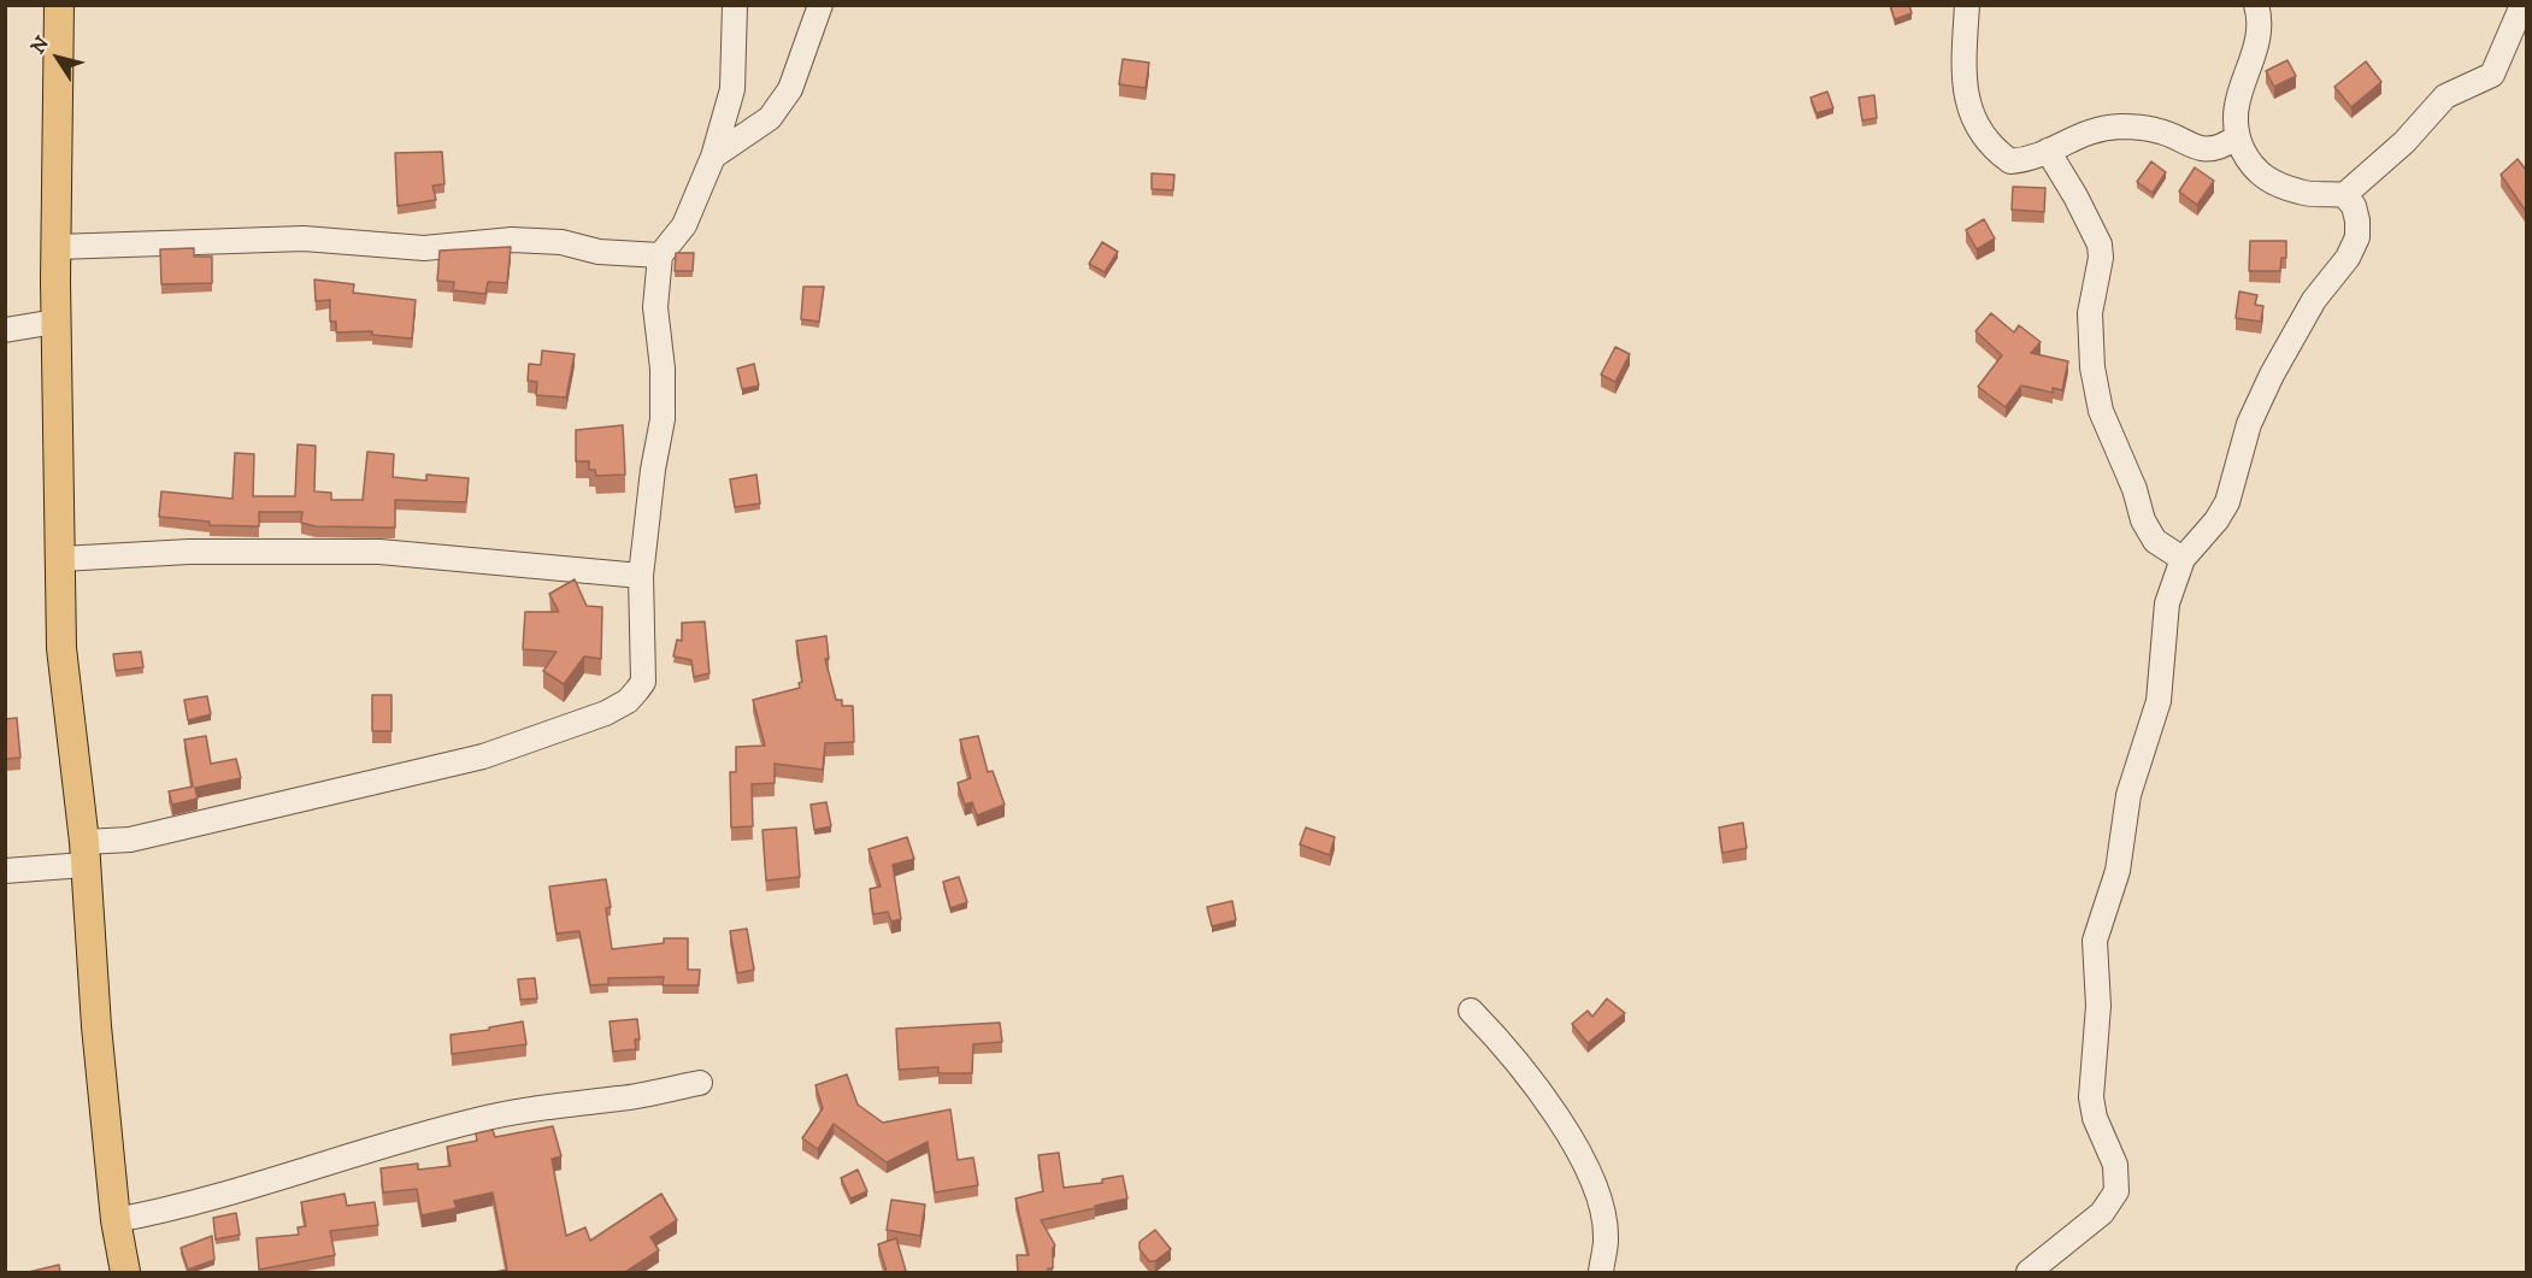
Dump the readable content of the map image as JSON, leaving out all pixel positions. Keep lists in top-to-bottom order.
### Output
{
  "north": "top left"
}
